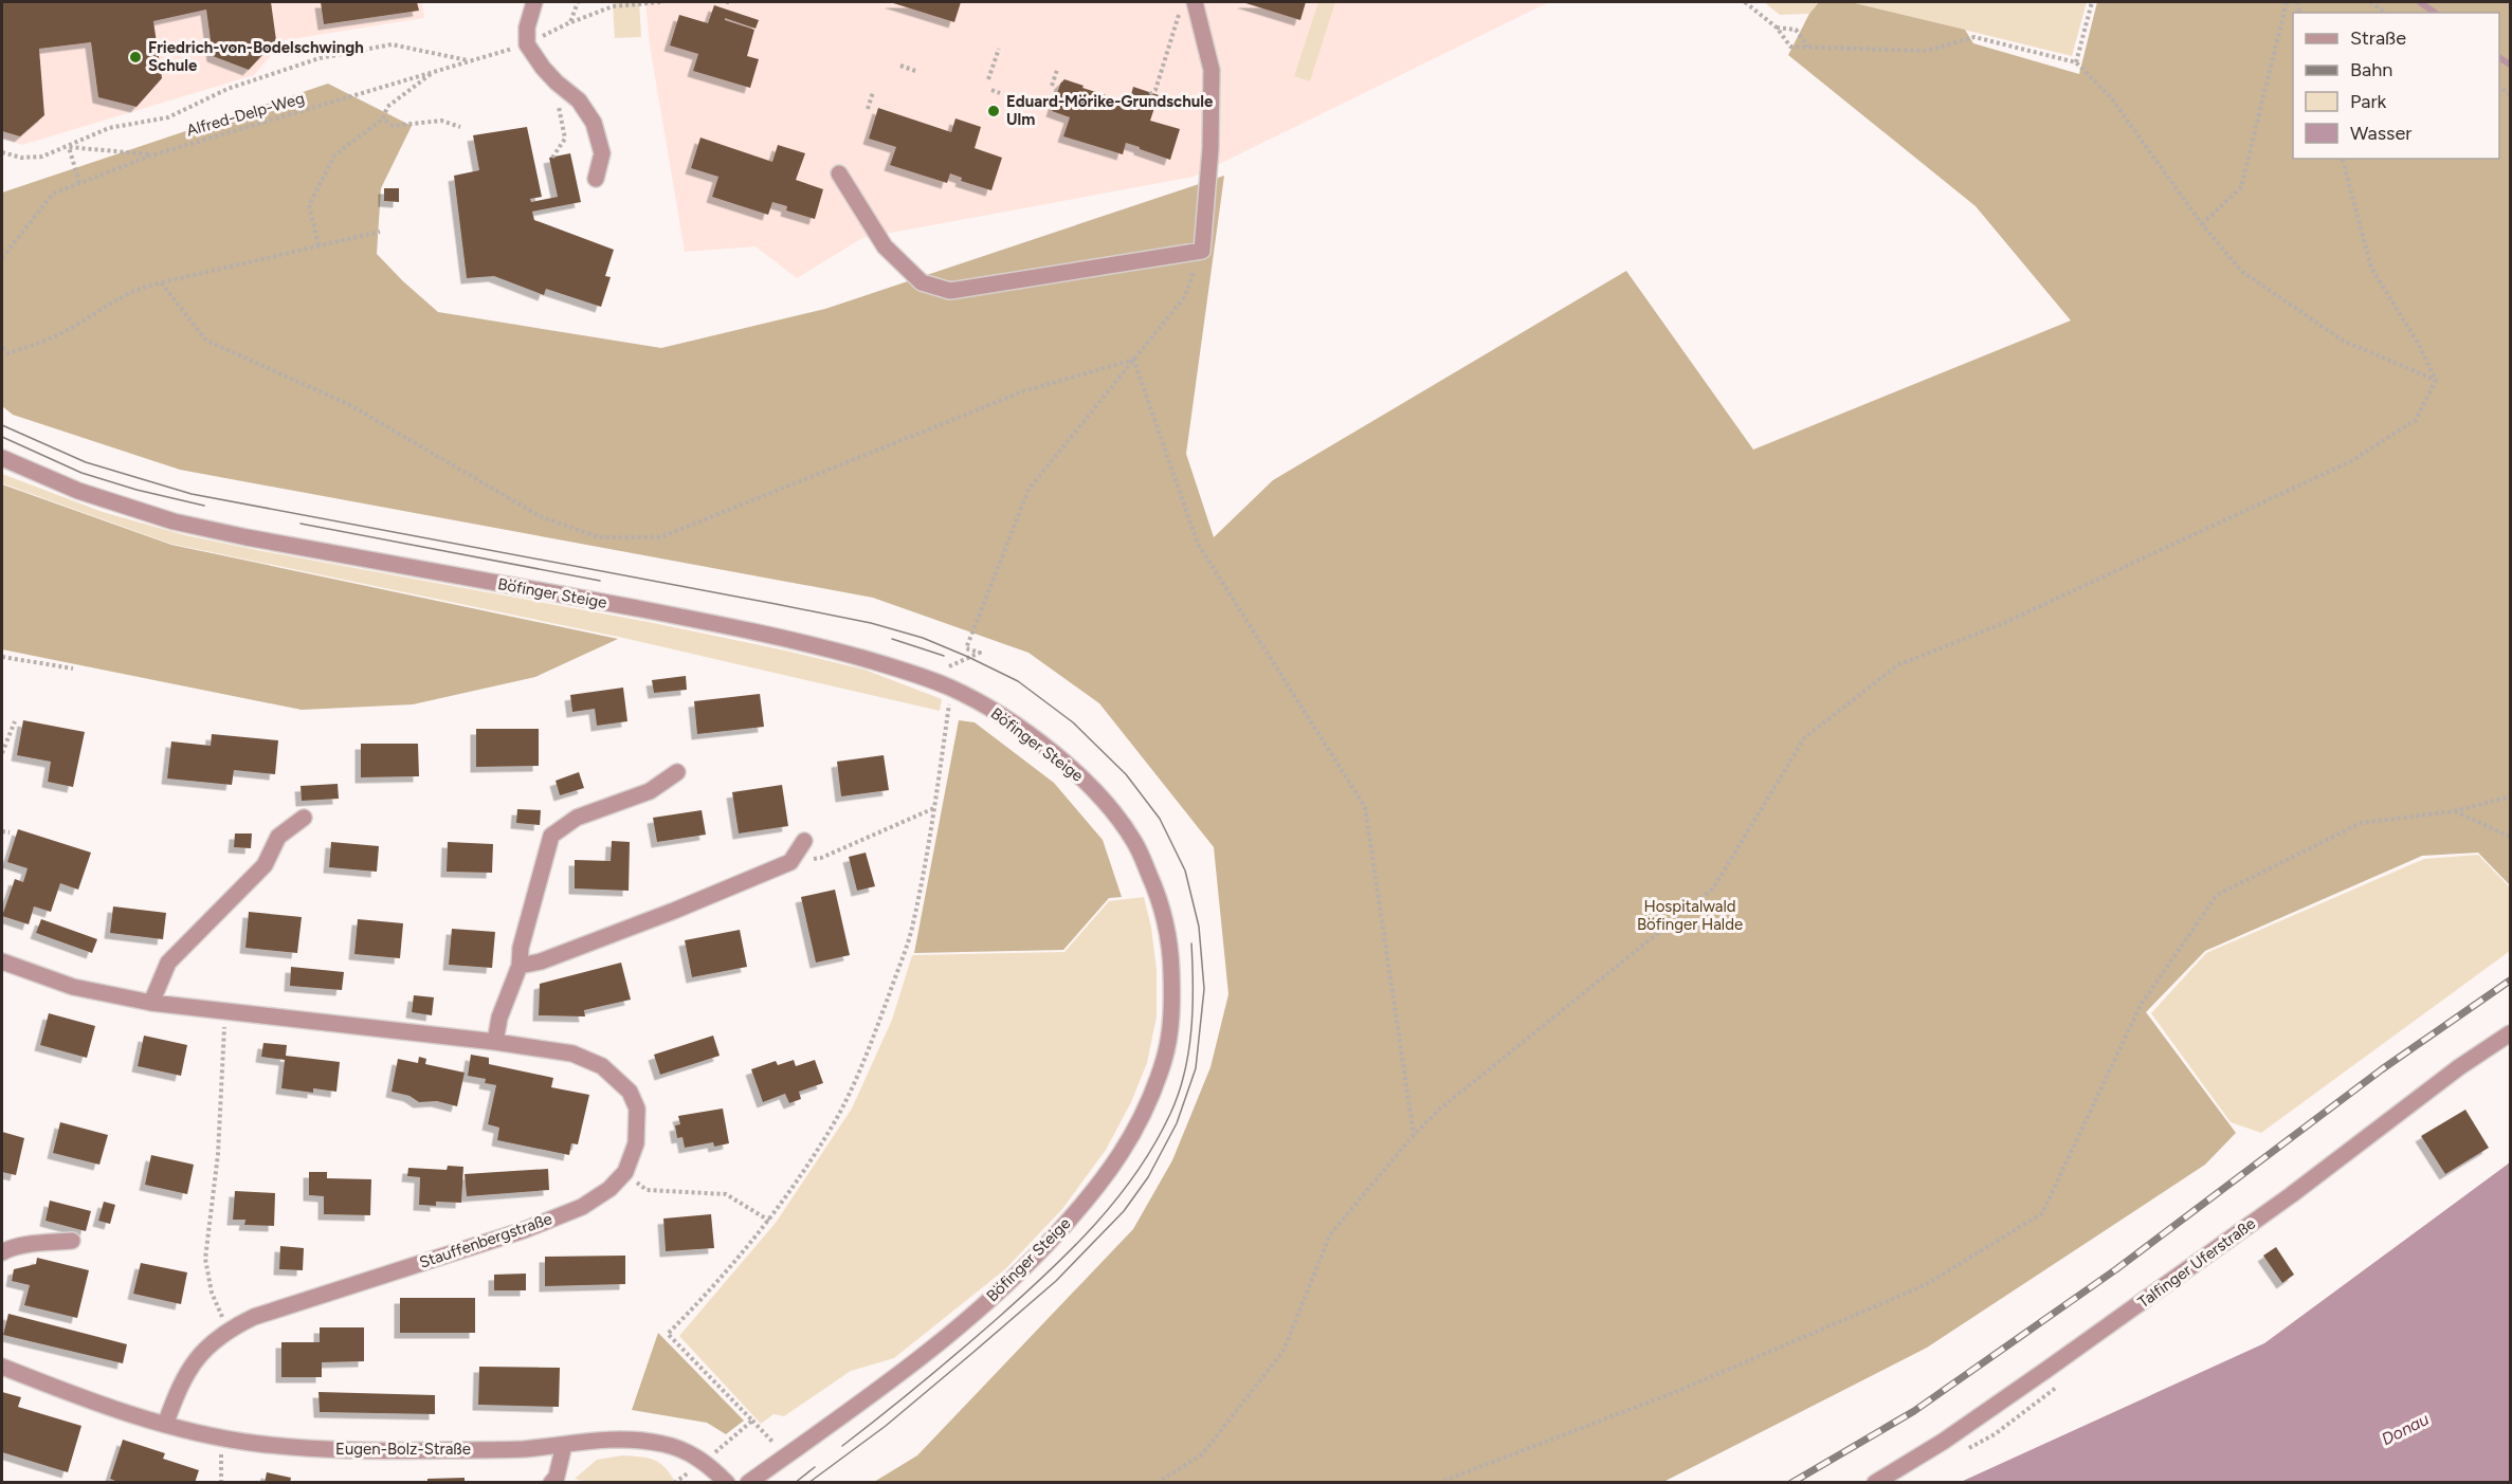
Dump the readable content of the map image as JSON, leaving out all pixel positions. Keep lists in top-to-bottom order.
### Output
{
  "streets": {
    "street": [
      "Böfinger Steige",
      "Stauffenbergstraße",
      "Talfinger Uferstraße",
      "Eugen-Bolz-Straße"
    ],
    "path": ["Alfred-Delp-Weg"]
  },
  "crossings": [
    ["Stauffenbergstraße", "Eugen-Bolz-Straße"]
  ],
  "water": ["Donau"],
  "parks": ["Hospitalwald Böfinger Halde"],
  "places": ["Friedrich-von-Bodelschwingh Schule", "Eduard-Mörike-Grundschule Ulm"],
  "legend": [
    "Straße",
    "Bahn",
    "Park",
    "Wasser"
  ]
}
